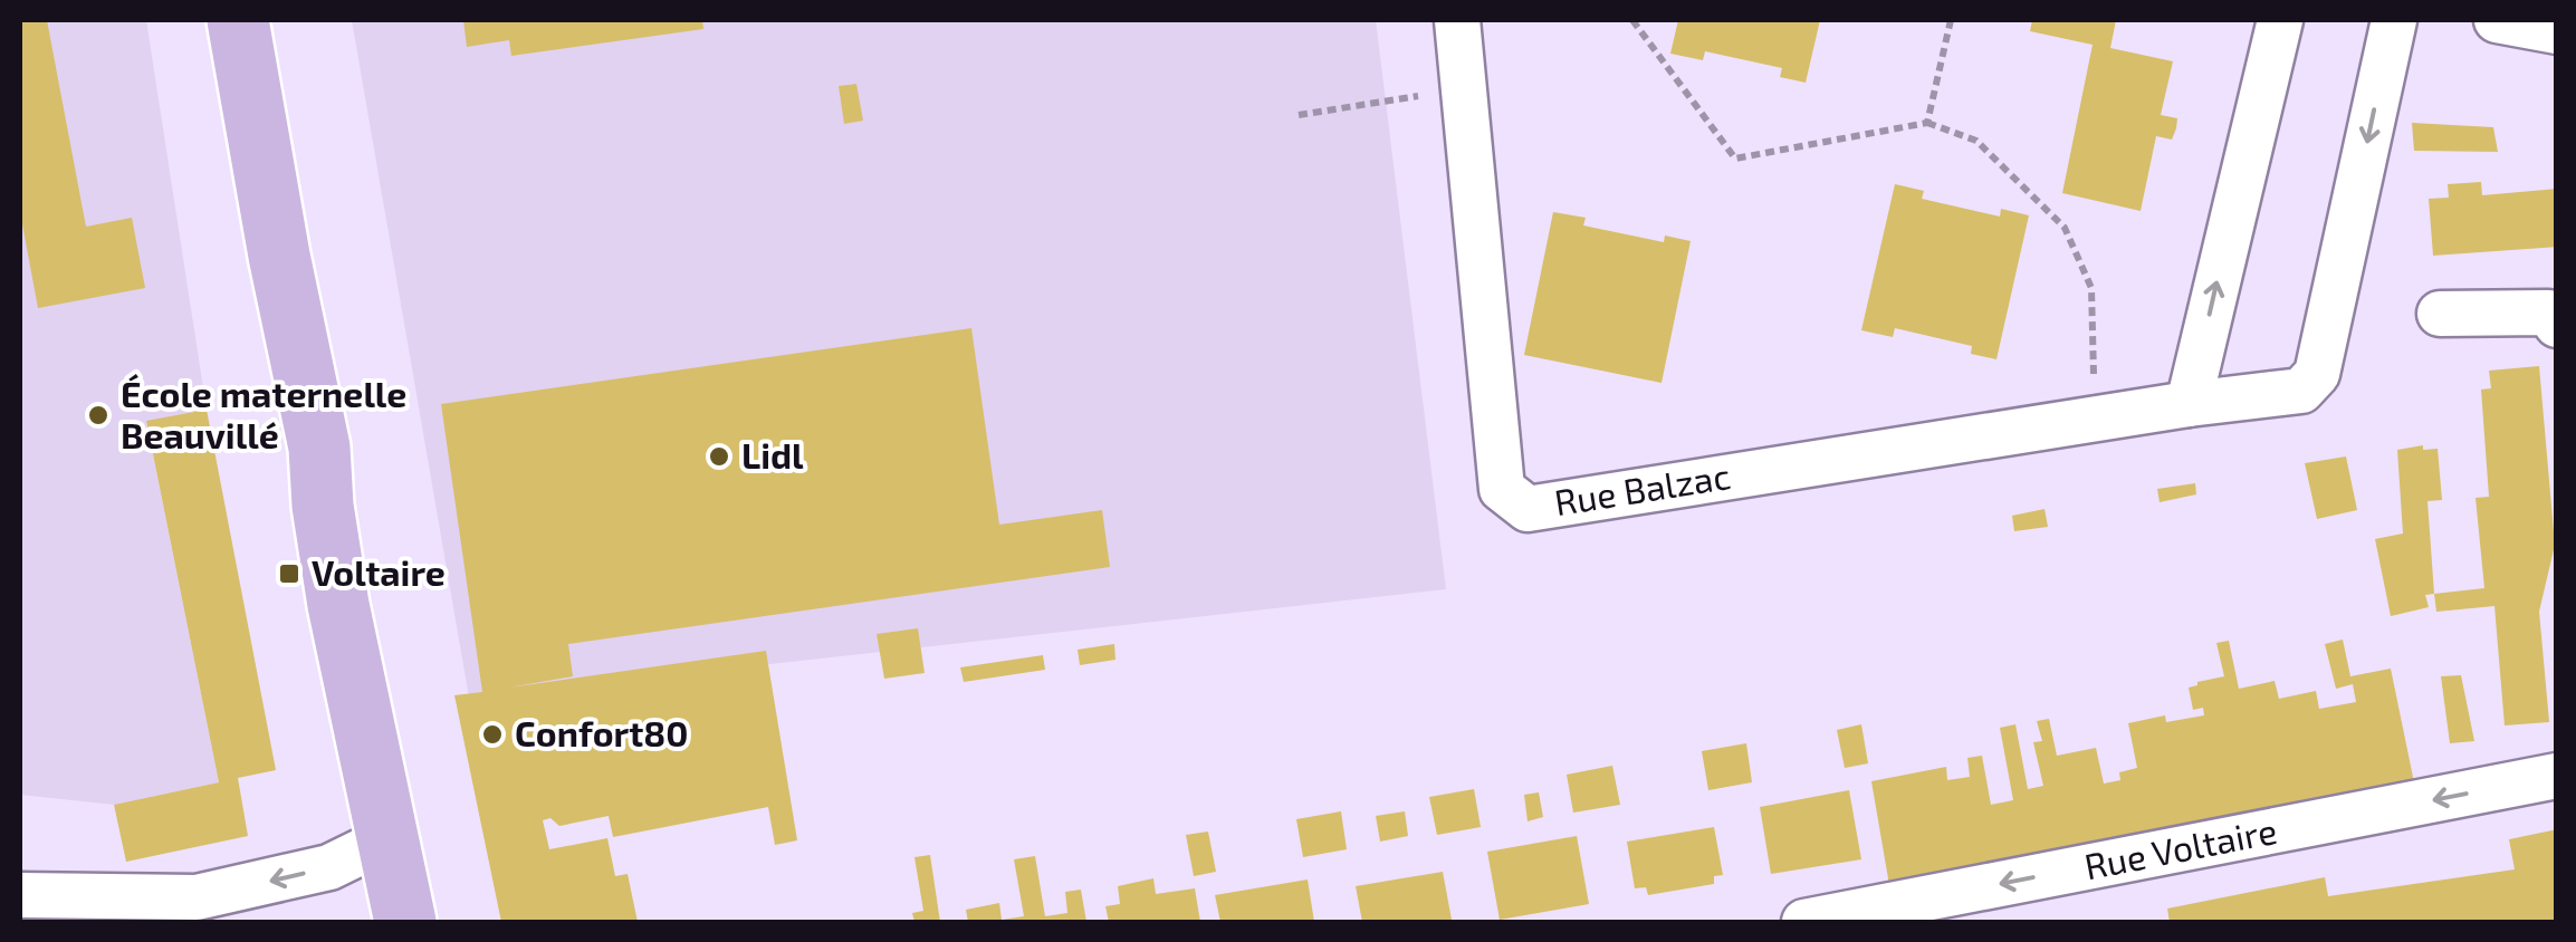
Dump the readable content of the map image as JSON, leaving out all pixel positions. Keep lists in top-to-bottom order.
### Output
{
  "streets": {
    "street": ["Rue Balzac", "Rue Voltaire"]
  },
  "one_way": ["Rue Voltaire"],
  "places": {
    "other": ["École maternelle Beauvillé", "Lidl", "Confort80"],
    "transit": ["Voltaire"]
  }
}
